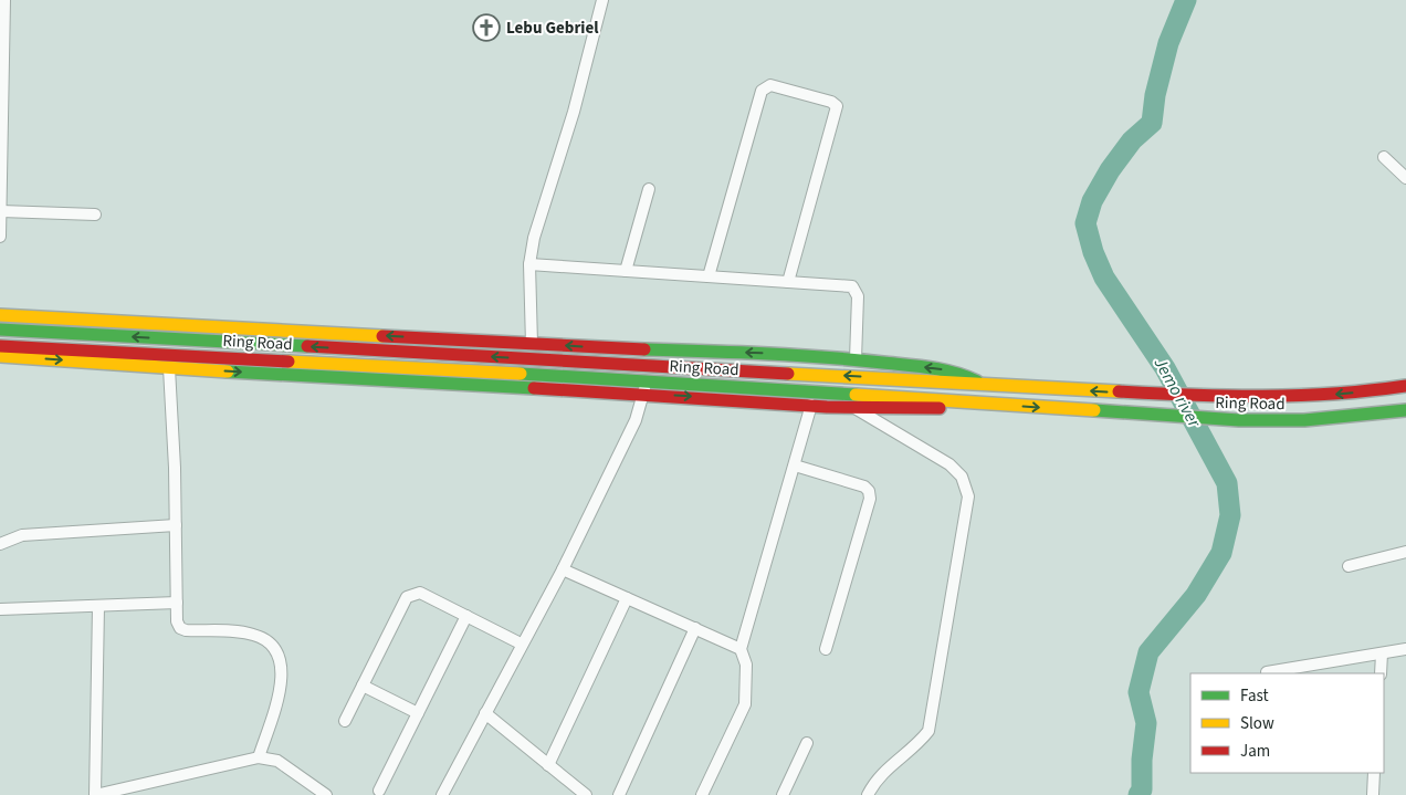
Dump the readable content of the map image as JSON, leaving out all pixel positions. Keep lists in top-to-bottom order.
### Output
{
  "streets": {
    "main road": ["Ring Road"]
  },
  "water": ["Jemo river"],
  "places": {
    "church": ["Lebu Gebriel"]
  },
  "legend": ["Fast", "Slow", "Jam"]
}
